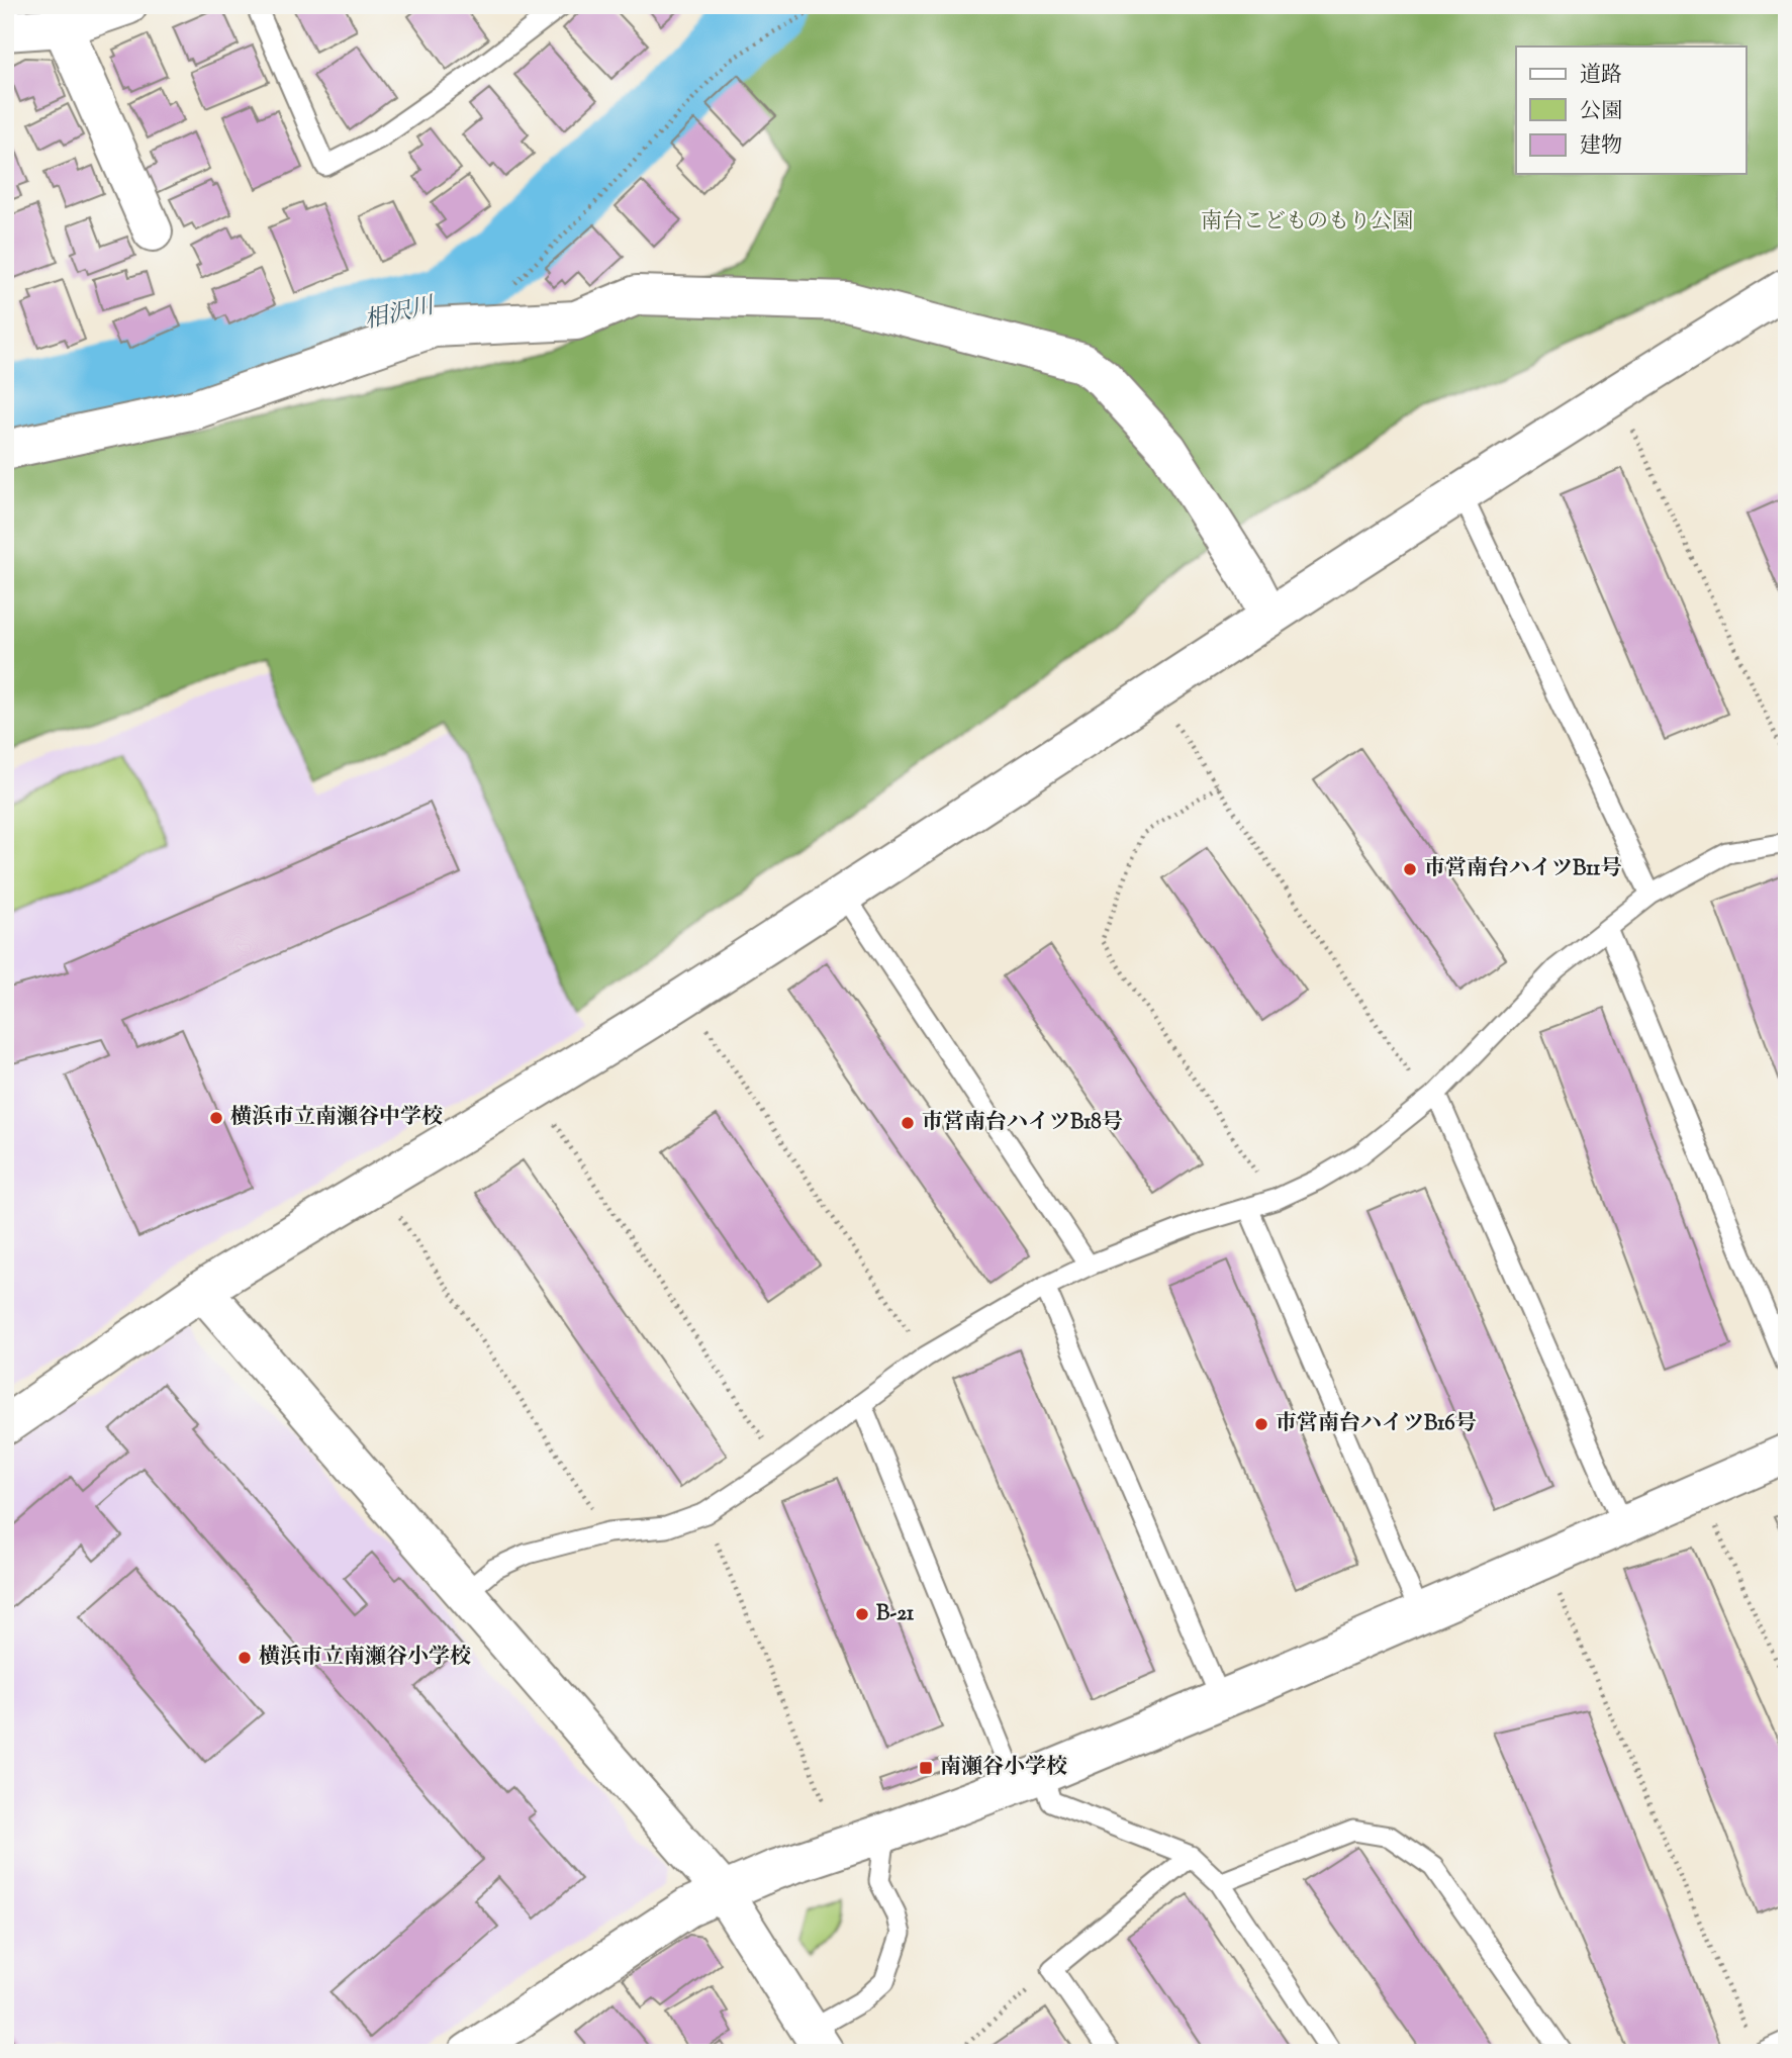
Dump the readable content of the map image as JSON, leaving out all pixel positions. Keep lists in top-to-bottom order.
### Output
{
  "water": ["相沢川"],
  "parks": ["南台こどものもり公園"],
  "places": {
    "other": [
      "市営南台ハイツB11号",
      "横浜市立南瀬谷中学校",
      "市営南台ハイツB18号",
      "市営南台ハイツB16号",
      "B-21",
      "横浜市立南瀬谷小学校"
    ],
    "transit": ["南瀬谷小学校"]
  },
  "legend": ["道路", "公園", "建物"]
}
